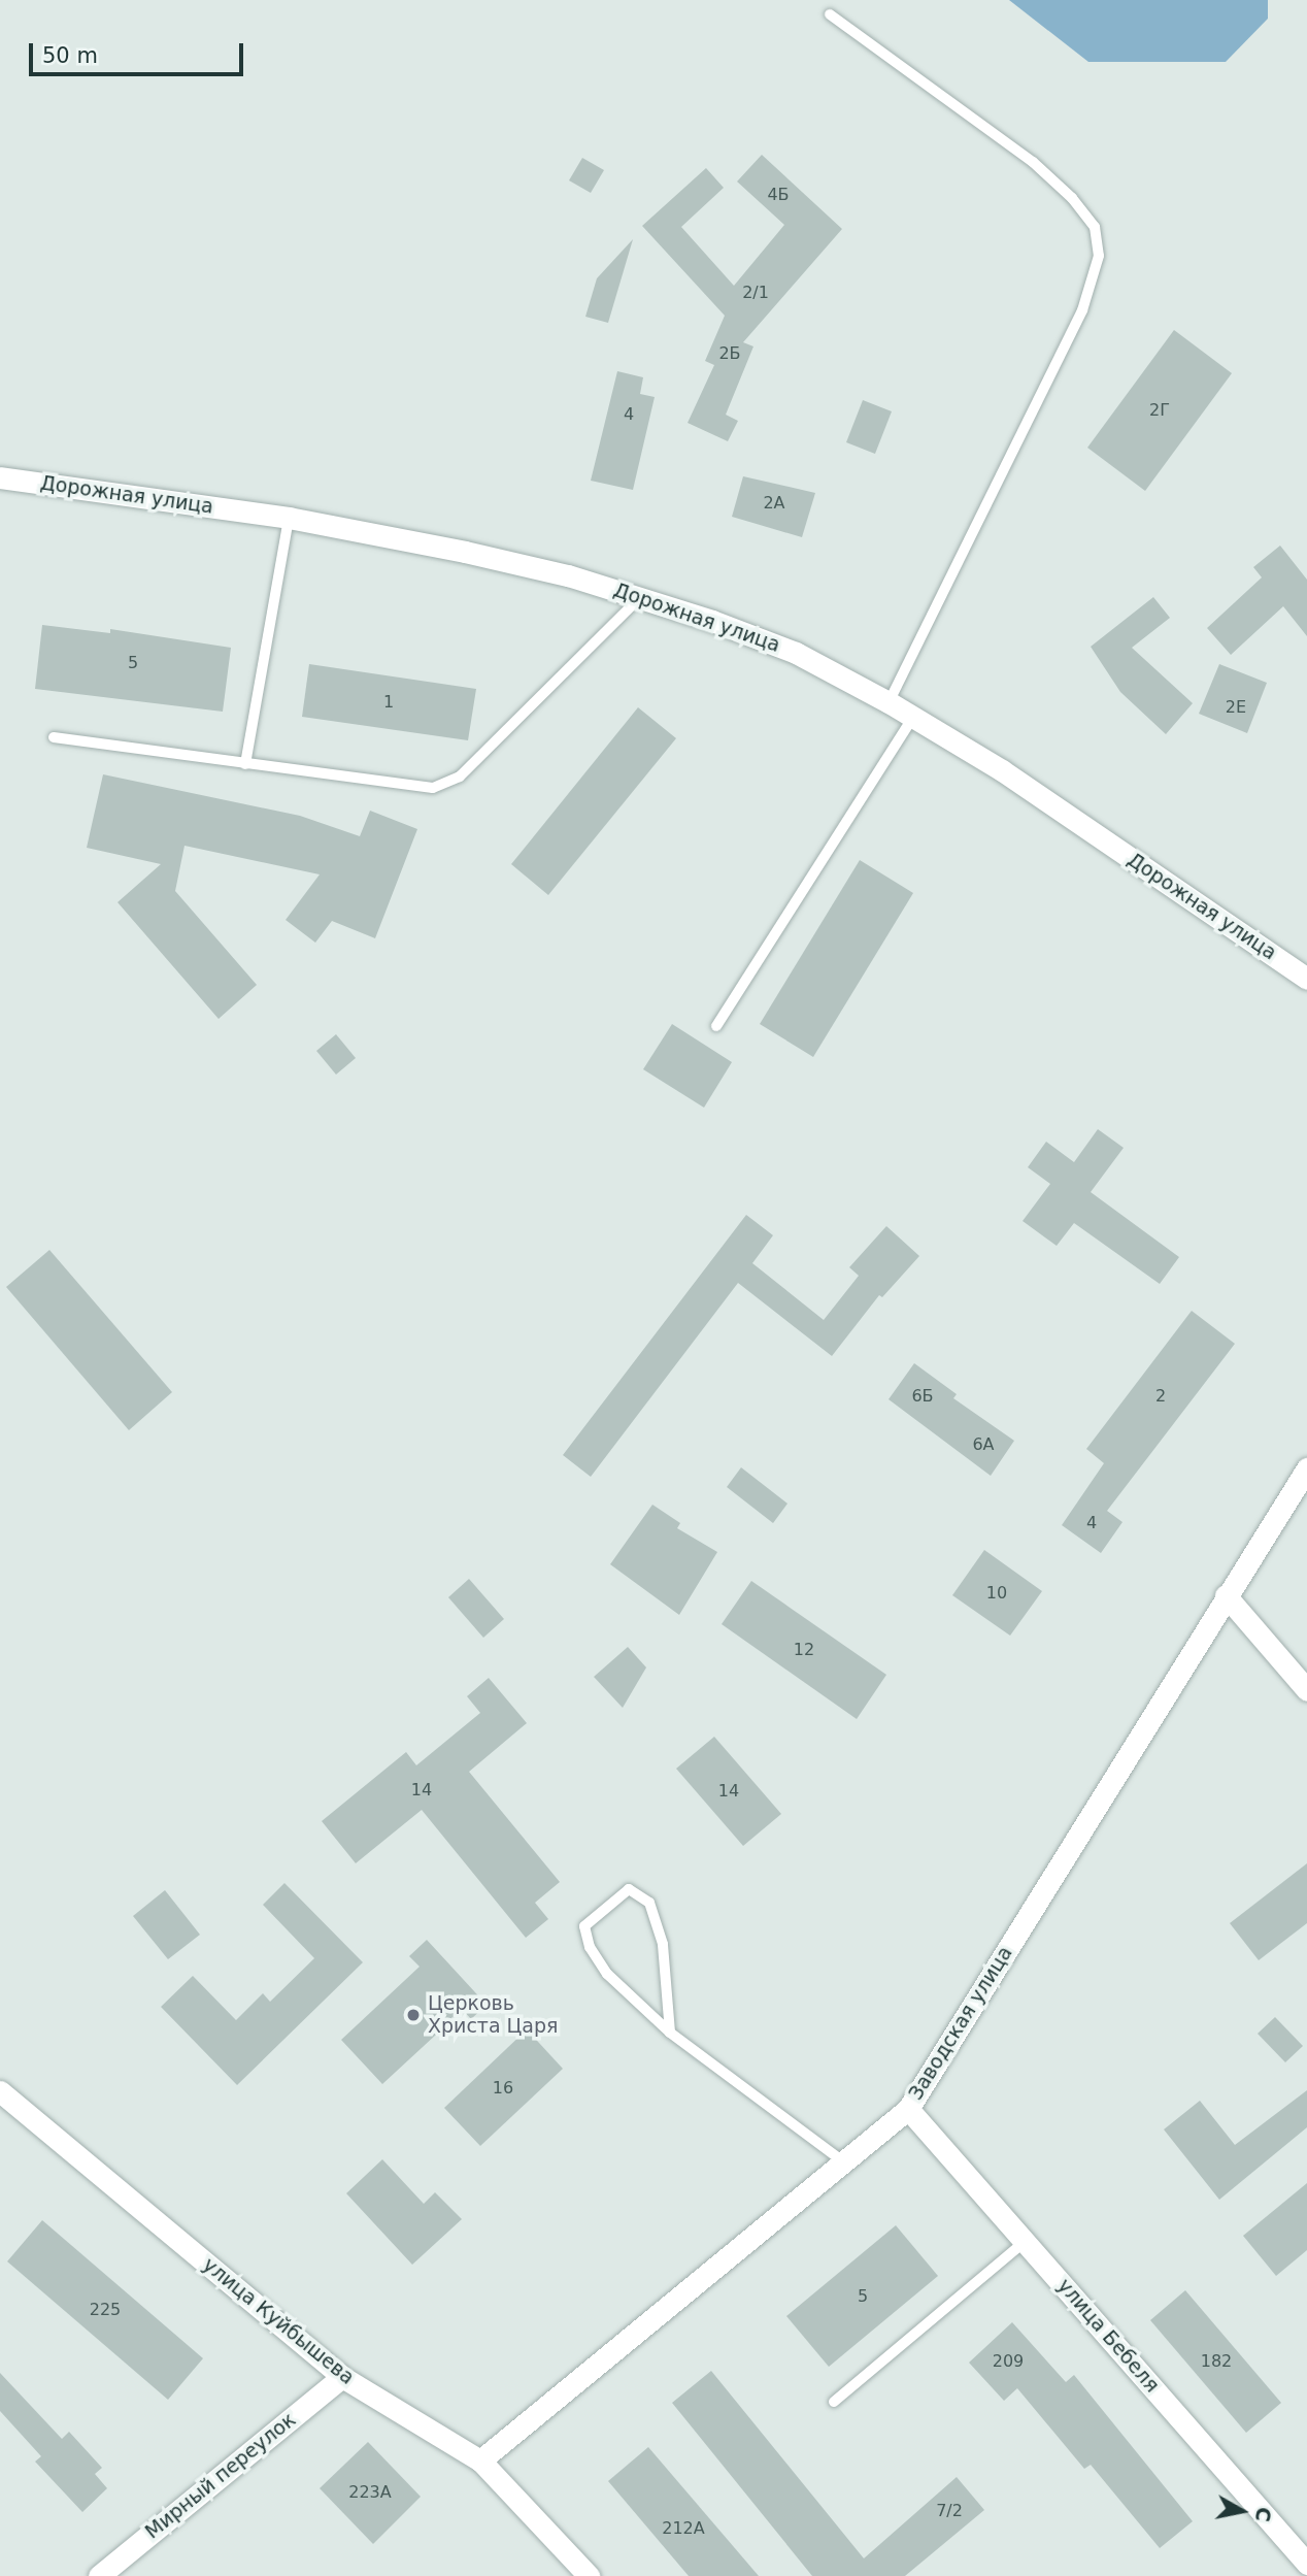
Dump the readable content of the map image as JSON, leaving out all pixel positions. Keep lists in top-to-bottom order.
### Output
{
  "streets": {
    "street": [
      "Дорожная улица",
      "Заводская улица",
      "улица Куйбышева",
      "улица Бебеля",
      "Мирный переулок"
    ]
  },
  "crossings": [
    ["Заводская улица", "улица Куйбышева"],
    ["Заводская улица", "улица Бебеля"],
    ["улица Куйбышева", "Мирный переулок"]
  ],
  "places": ["Церковь Христа Царя"],
  "house_numbers": [
    "4Б",
    "2/1",
    "2Б",
    "2Г",
    "4",
    "2А",
    "5",
    "1",
    "2Е",
    "6Б",
    "2",
    "6А",
    "4",
    "10",
    "12",
    "14",
    "14",
    "16",
    "5",
    "225",
    "209",
    "182",
    "223А",
    "7/2",
    "212А"
  ],
  "scale_bar": "50 m",
  "north": "right"
}
